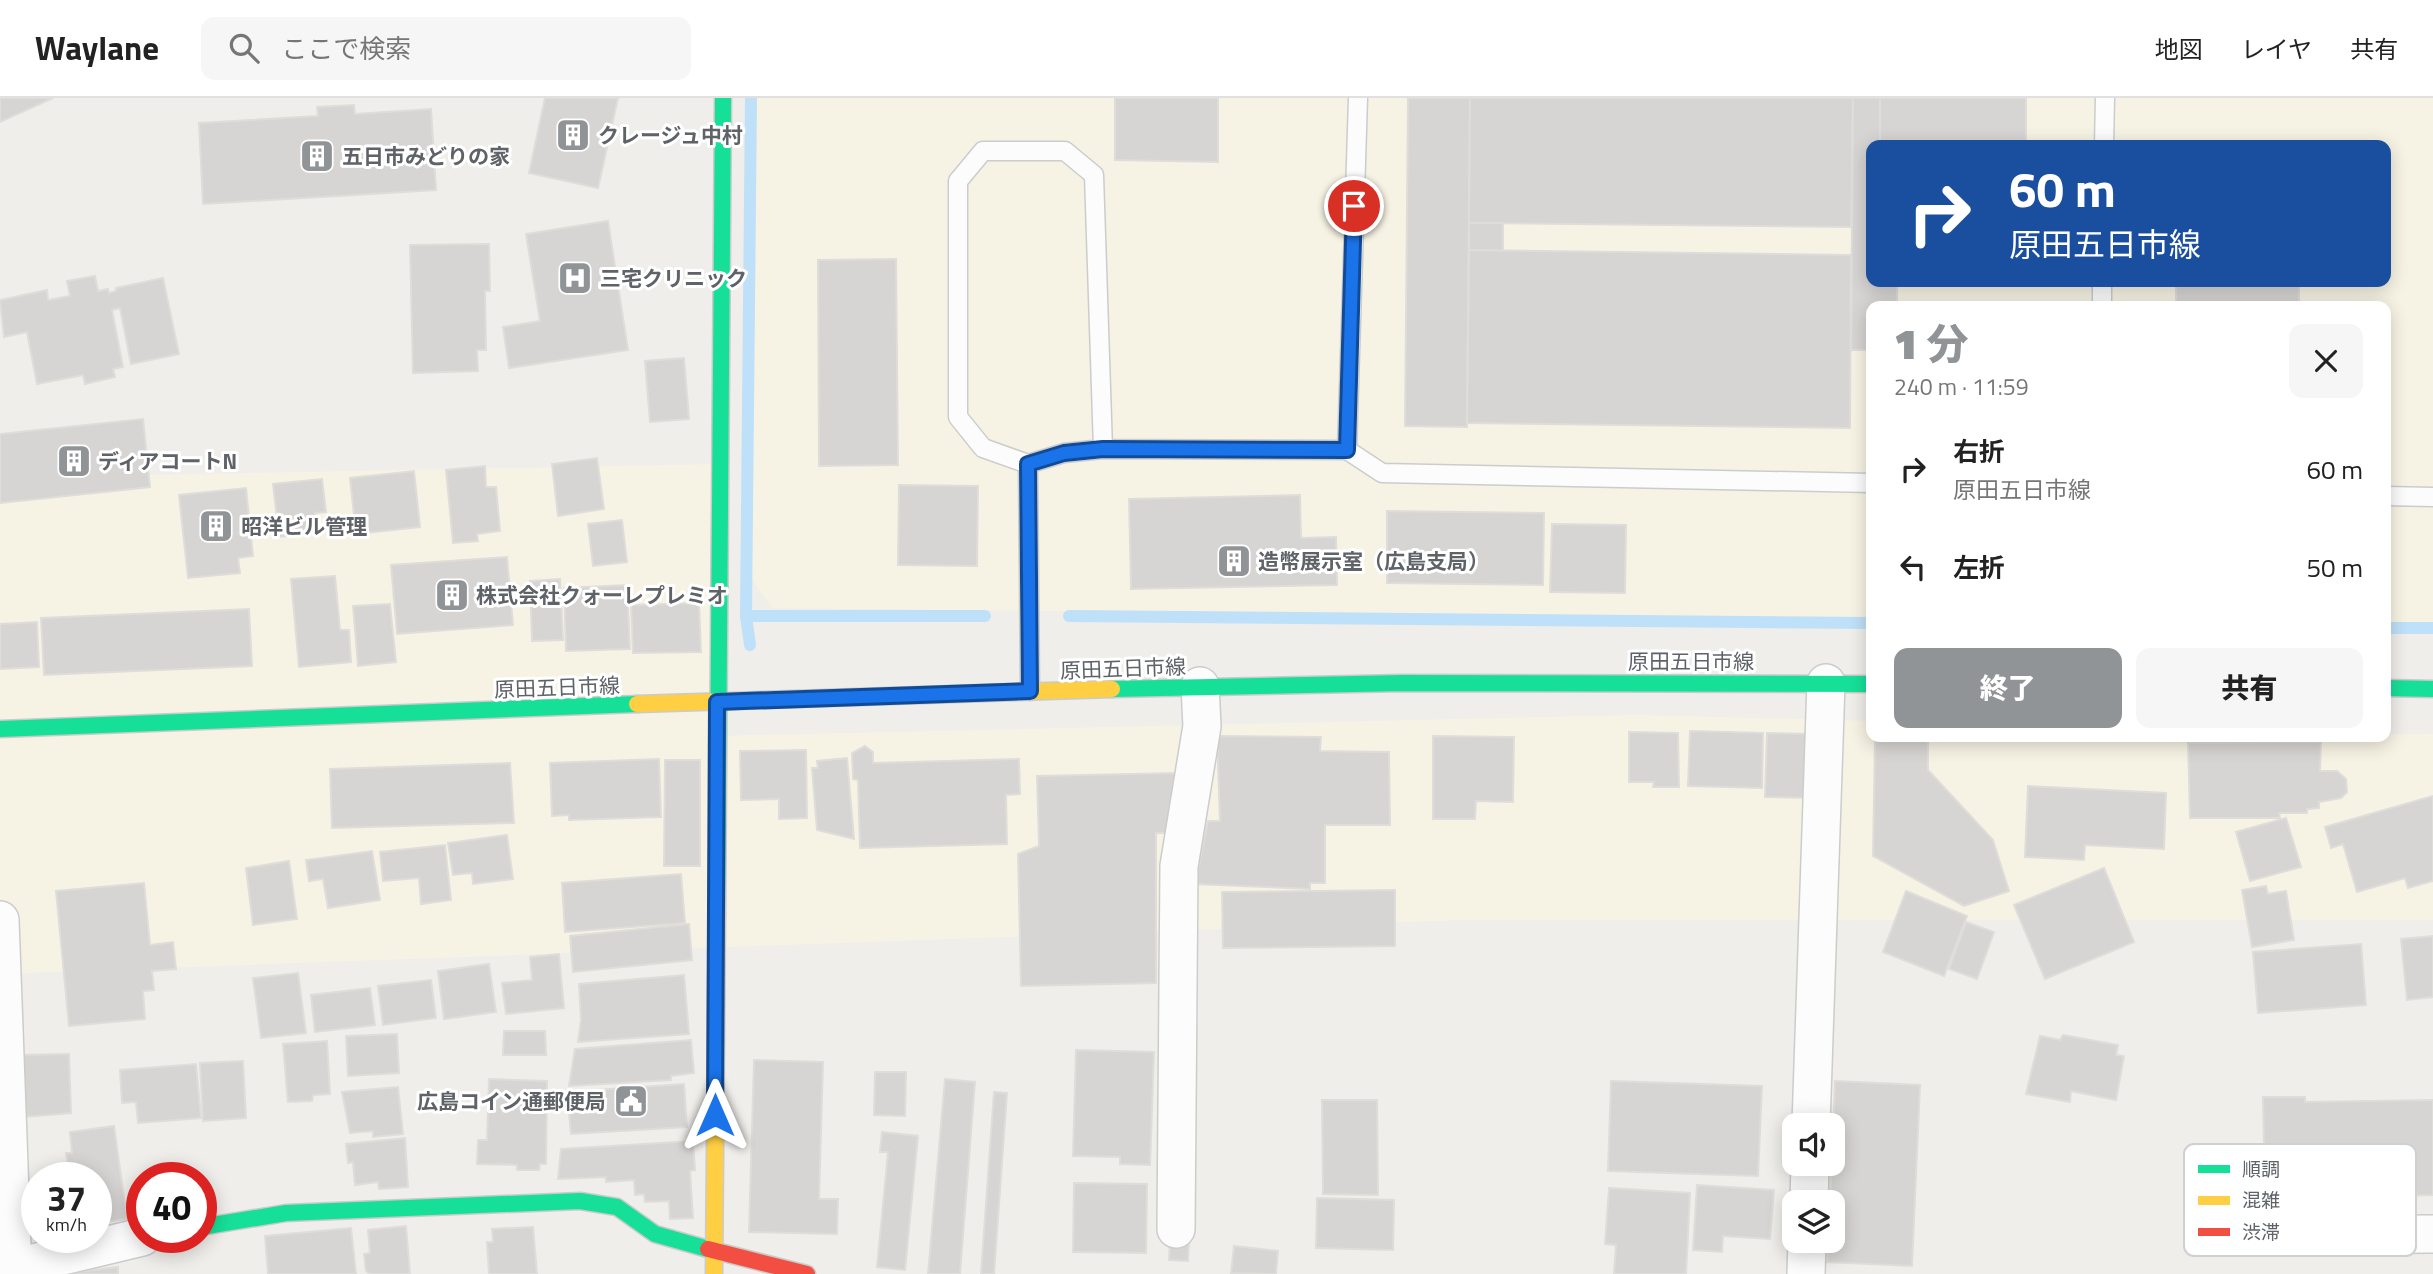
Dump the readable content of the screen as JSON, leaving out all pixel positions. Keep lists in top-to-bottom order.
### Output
{
  "streets": {
    "main road": ["原田五日市線"]
  },
  "places": {
    "building": [
      "クレージュ中村",
      "五日市みどりの家",
      "ディアコートN",
      "昭洋ビル管理",
      "造幣展示室（広島支局）",
      "株式会社クォーレプレミオ"
    ],
    "hospital": ["三宅クリニック"],
    "public building": ["広島コイン通郵便局"]
  },
  "legend": ["順調", "混雑", "渋滞"],
  "page": {
    "header": "Waylane",
    "search": "ここで検索",
    "nav": ["地図", "レイヤ", "共有"],
    "turn": ["60 m", "原田五日市線"],
    "heading": ["1 分", "240 m · 11:59"],
    "list": [
      {
        "name": "右折",
        "note": "原田五日市線",
        "value": "60 m"
      },
      {
        "name": "左折",
        "value": "50 m"
      }
    ],
    "buttons": ["終了", "共有"],
    "speed": "37 km/h",
    "limit": "40"
  }
}
